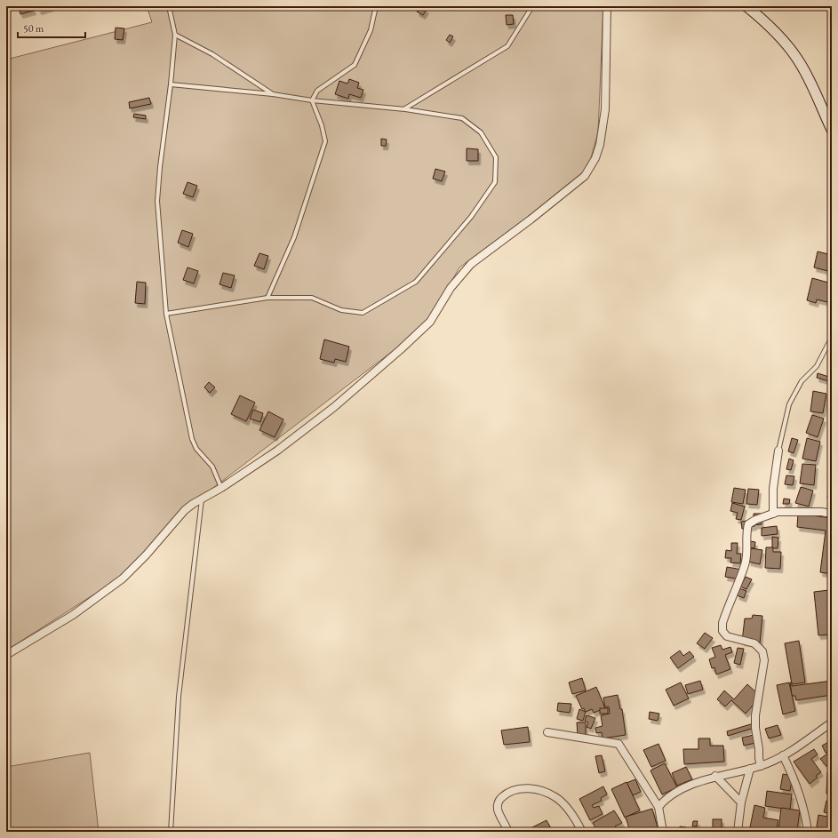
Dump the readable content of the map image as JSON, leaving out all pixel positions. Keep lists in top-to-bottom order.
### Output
{
  "scale_bar": "50 m"
}
